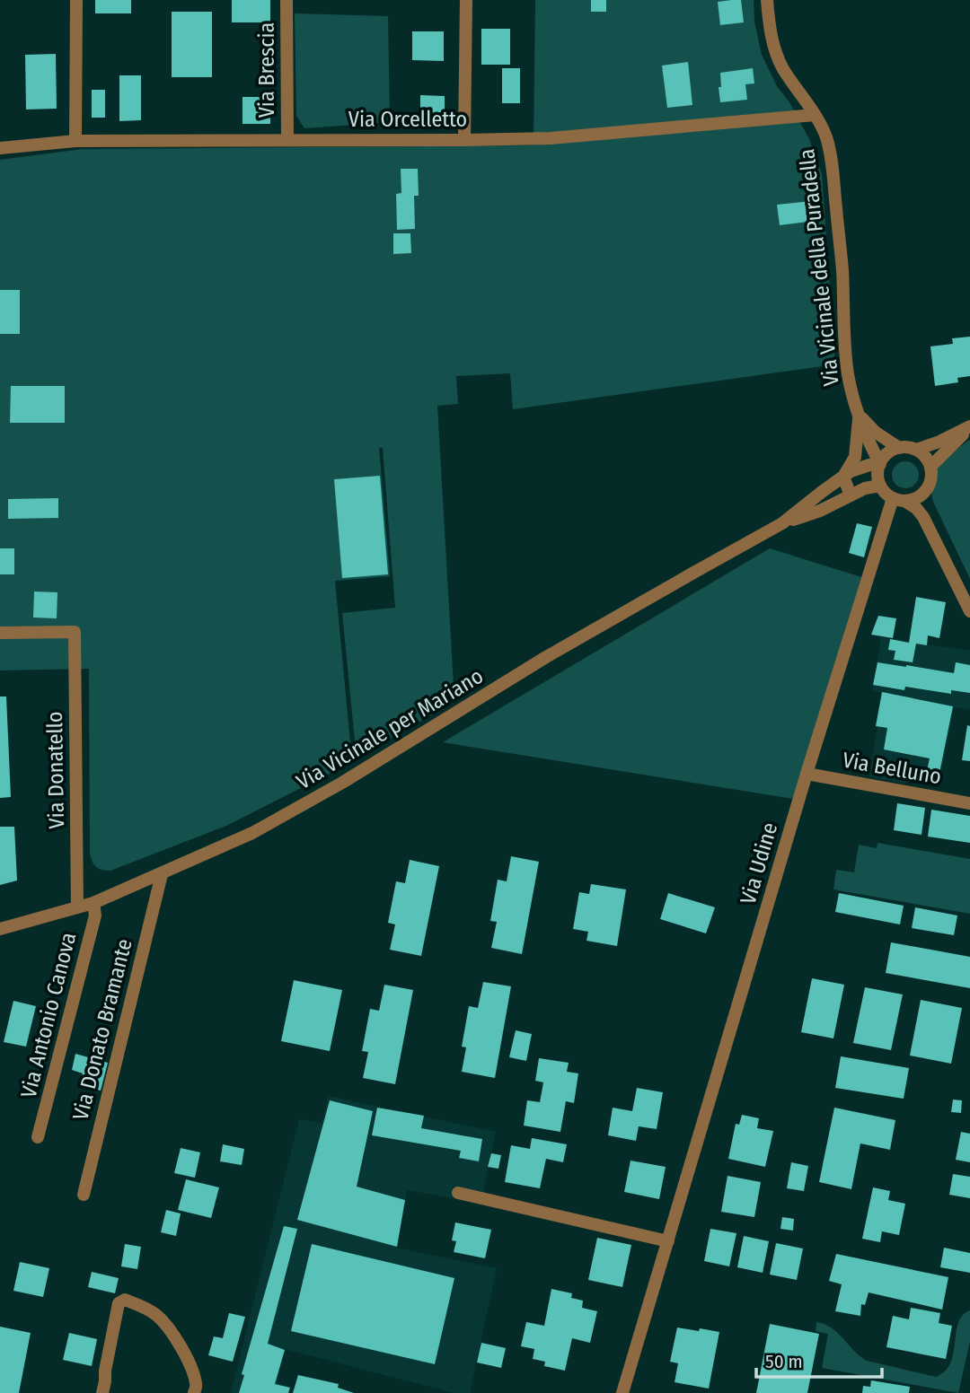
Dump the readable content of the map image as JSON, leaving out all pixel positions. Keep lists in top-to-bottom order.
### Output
{
  "streets": {
    "street": [
      "Via Brescia",
      "Via Orcelletto",
      "Via Vicinale della Puradella",
      "Via Vicinale per Mariano",
      "Via Belluno",
      "Via Donatello",
      "Via Udine",
      "Via Antonio Canova",
      "Via Donato Bramante"
    ]
  },
  "crossings": [
    ["Via Brescia", "Via Orcelletto"],
    ["Via Orcelletto", "Via Vicinale della Puradella"],
    ["Via Vicinale della Puradella", "Via Udine"],
    ["Via Vicinale per Mariano", "Via Donatello"],
    ["Via Vicinale per Mariano", "Via Antonio Canova"],
    ["Via Vicinale per Mariano", "Via Donato Bramante"],
    ["Via Belluno", "Via Udine"]
  ],
  "scale_bar": "50 m"
}
